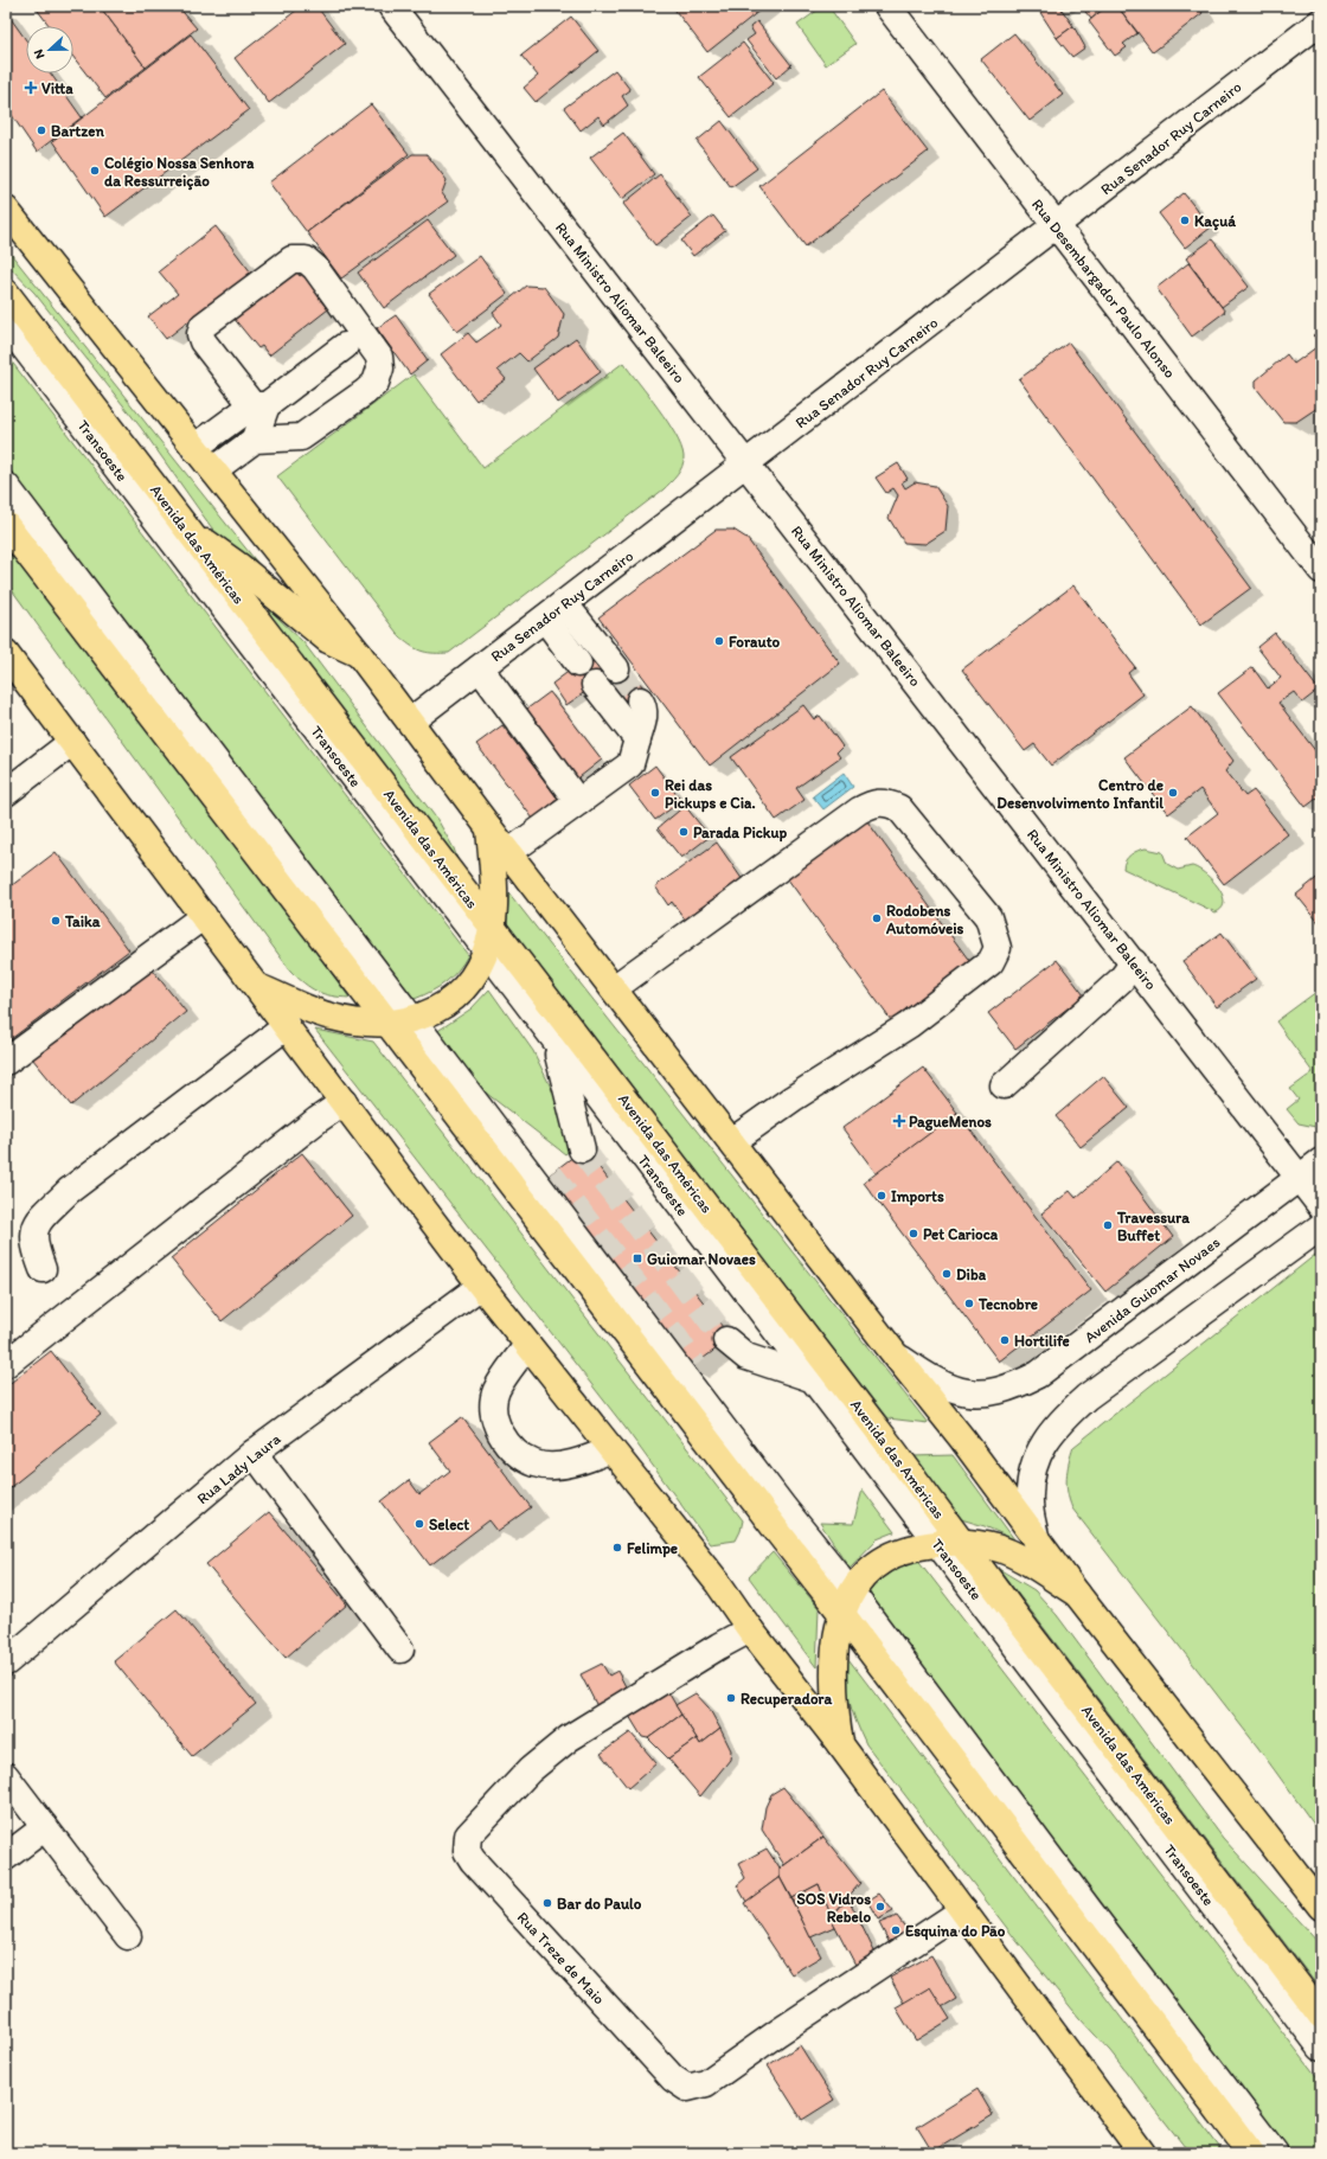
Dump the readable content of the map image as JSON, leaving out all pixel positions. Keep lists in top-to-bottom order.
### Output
{
  "streets": {
    "main road": ["Avenida das Américas"],
    "street": [
      "Rua Senador Ruy Carneiro",
      "Rua Desembargador Paulo Alonso",
      "Rua Ministro Aliomar Baleeiro",
      "Transoeste",
      "Avenida Guiomar Novaes",
      "Rua Lady Laura",
      "Rua Treze de Maio"
    ]
  },
  "crossings": [
    ["Rua Senador Ruy Carneiro", "Rua Desembargador Paulo Alonso"],
    ["Rua Senador Ruy Carneiro", "Rua Ministro Aliomar Baleeiro"],
    ["Rua Ministro Aliomar Baleeiro", "Avenida Guiomar Novaes"],
    ["Transoeste", "Avenida das Américas"]
  ],
  "places": {
    "health": ["Vitta", "PagueMenos"],
    "other": [
      "Bartzen",
      "Colégio Nossa Senhora da Ressurreição",
      "Kaçuá",
      "Forauto",
      "Rei das Pickups e Cia.",
      "Centro de Desenvolvimento Infantil",
      "Parada Pickup",
      "Rodobens Automóveis",
      "Taika",
      "Imports",
      "Travessura Buffet",
      "Pet Carioca",
      "Diba",
      "Tecnobre",
      "Hortilife",
      "Select",
      "Felimpe",
      "Recuperadora",
      "Bar do Paulo",
      "SOS Vidros Rebelo",
      "Esquina do Pão"
    ],
    "transit": ["Guiomar Novaes"]
  },
  "north": "left"
}
